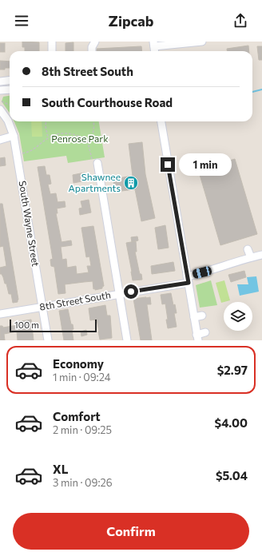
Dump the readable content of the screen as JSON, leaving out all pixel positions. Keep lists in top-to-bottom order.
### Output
{
  "streets": {
    "street": ["South Wayne Street", "8th Street South"]
  },
  "crossings": [
    ["South Wayne Street", "8th Street South"]
  ],
  "parks": ["Penrose Park"],
  "places": {
    "building": ["Shawnee Apartments"]
  },
  "scale_bar": "100 m",
  "page": {
    "header": "Zipcab",
    "banner": ["8th Street South", "South Courthouse Road"],
    "bubble": "1 min",
    "scale": "100 m",
    "list": [
      {
        "name": "Economy",
        "note": "1 min · 09:24",
        "value": "$2.97"
      },
      {
        "name": "Comfort",
        "note": "2 min · 09:25",
        "value": "$4.00"
      },
      {
        "name": "XL",
        "note": "3 min · 09:26",
        "value": "$5.04"
      }
    ],
    "buttons": "Confirm"
  }
}
